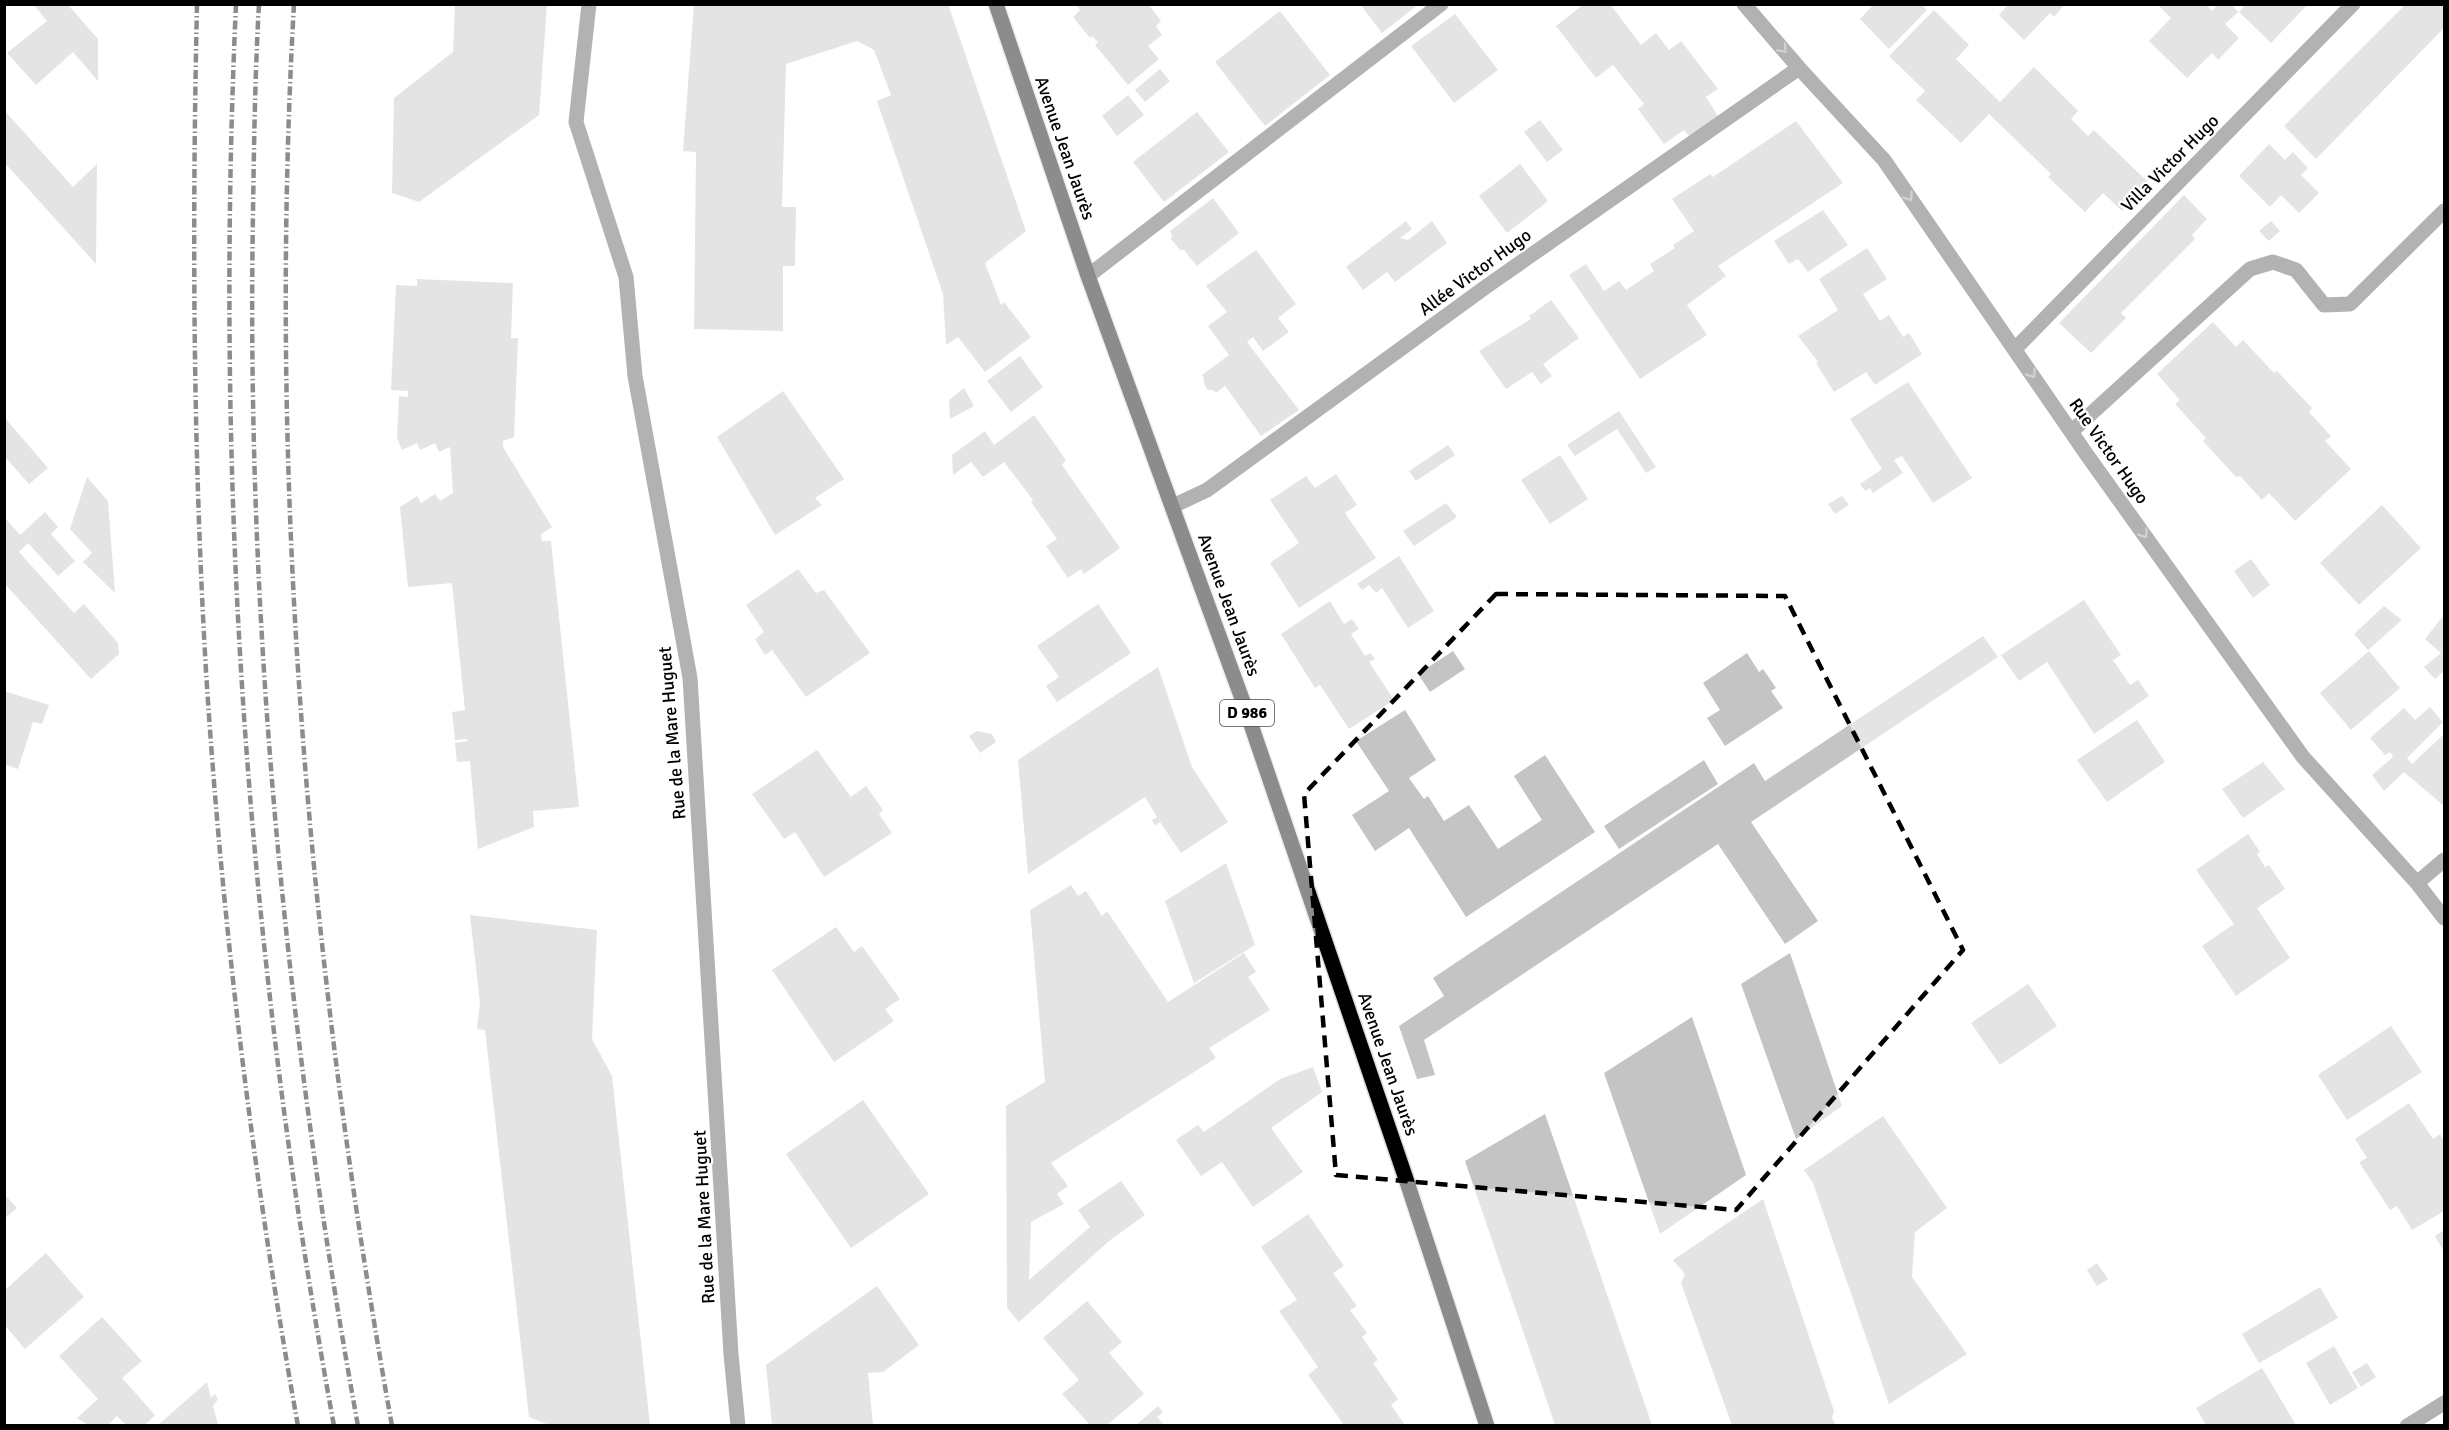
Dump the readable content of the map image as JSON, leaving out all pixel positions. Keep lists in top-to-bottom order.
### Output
{
  "streets": {
    "main road": ["Avenue Jean Jaurès", "D 986"],
    "street": [
      "Villa Victor Hugo",
      "Allée Victor Hugo",
      "Rue Victor Hugo",
      "Rue de la Mare Huguet"
    ]
  },
  "crossings": [
    ["Avenue Jean Jaurès", "Allée Victor Hugo"],
    ["Villa Victor Hugo", "Rue Victor Hugo"],
    ["Allée Victor Hugo", "Rue Victor Hugo"]
  ],
  "one_way": ["Rue Victor Hugo"]
}
